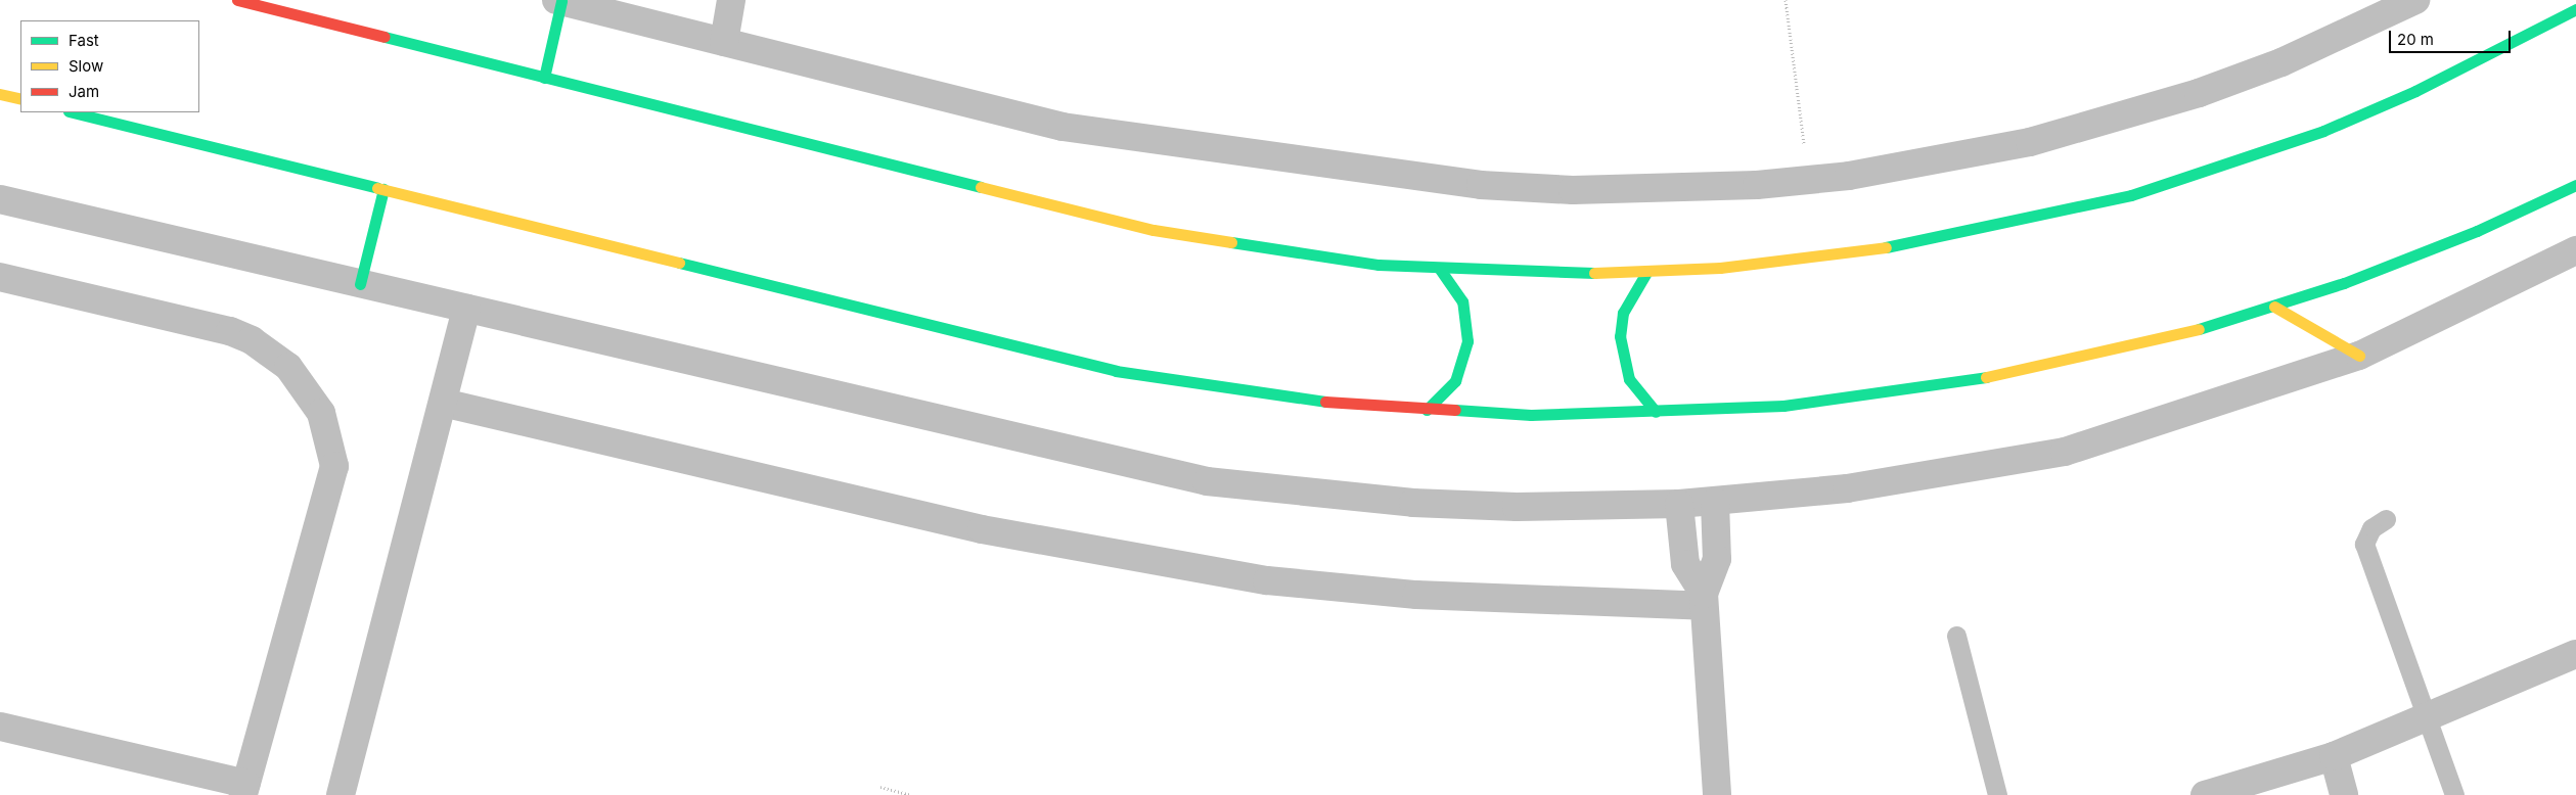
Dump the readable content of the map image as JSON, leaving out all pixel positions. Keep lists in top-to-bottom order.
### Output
{
  "legend": ["Fast", "Slow", "Jam"],
  "scale_bar": "20 m"
}
